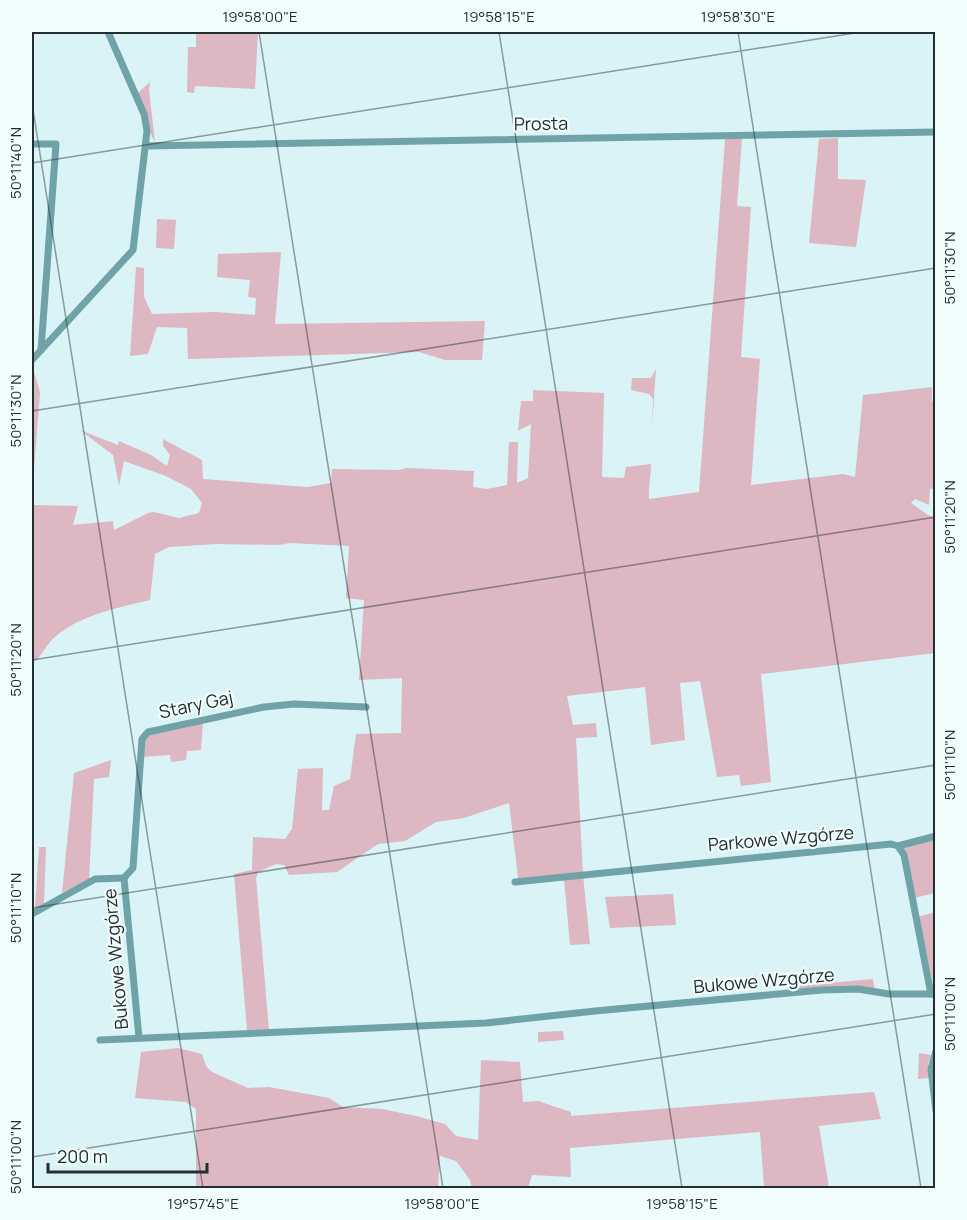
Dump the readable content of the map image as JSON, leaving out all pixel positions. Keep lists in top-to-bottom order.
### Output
{
  "streets": {
    "street": [
      "Prosta",
      "Stary Gaj",
      "Parkowe Wzgórze",
      "Bukowe Wzgórze"
    ]
  },
  "crossings": [
    ["Stary Gaj", "Bukowe Wzgórze"]
  ],
  "scale_bar": "200 m",
  "coordinates": [
    "19°58'00\"E",
    "19°58'15\"E",
    "19°58'30\"E",
    "50°11'40\"N",
    "50°11'30\"N",
    "50°11'20\"N",
    "50°11'10\"N",
    "50°11'00\"N",
    "19°57'45\"E"
  ]
}
